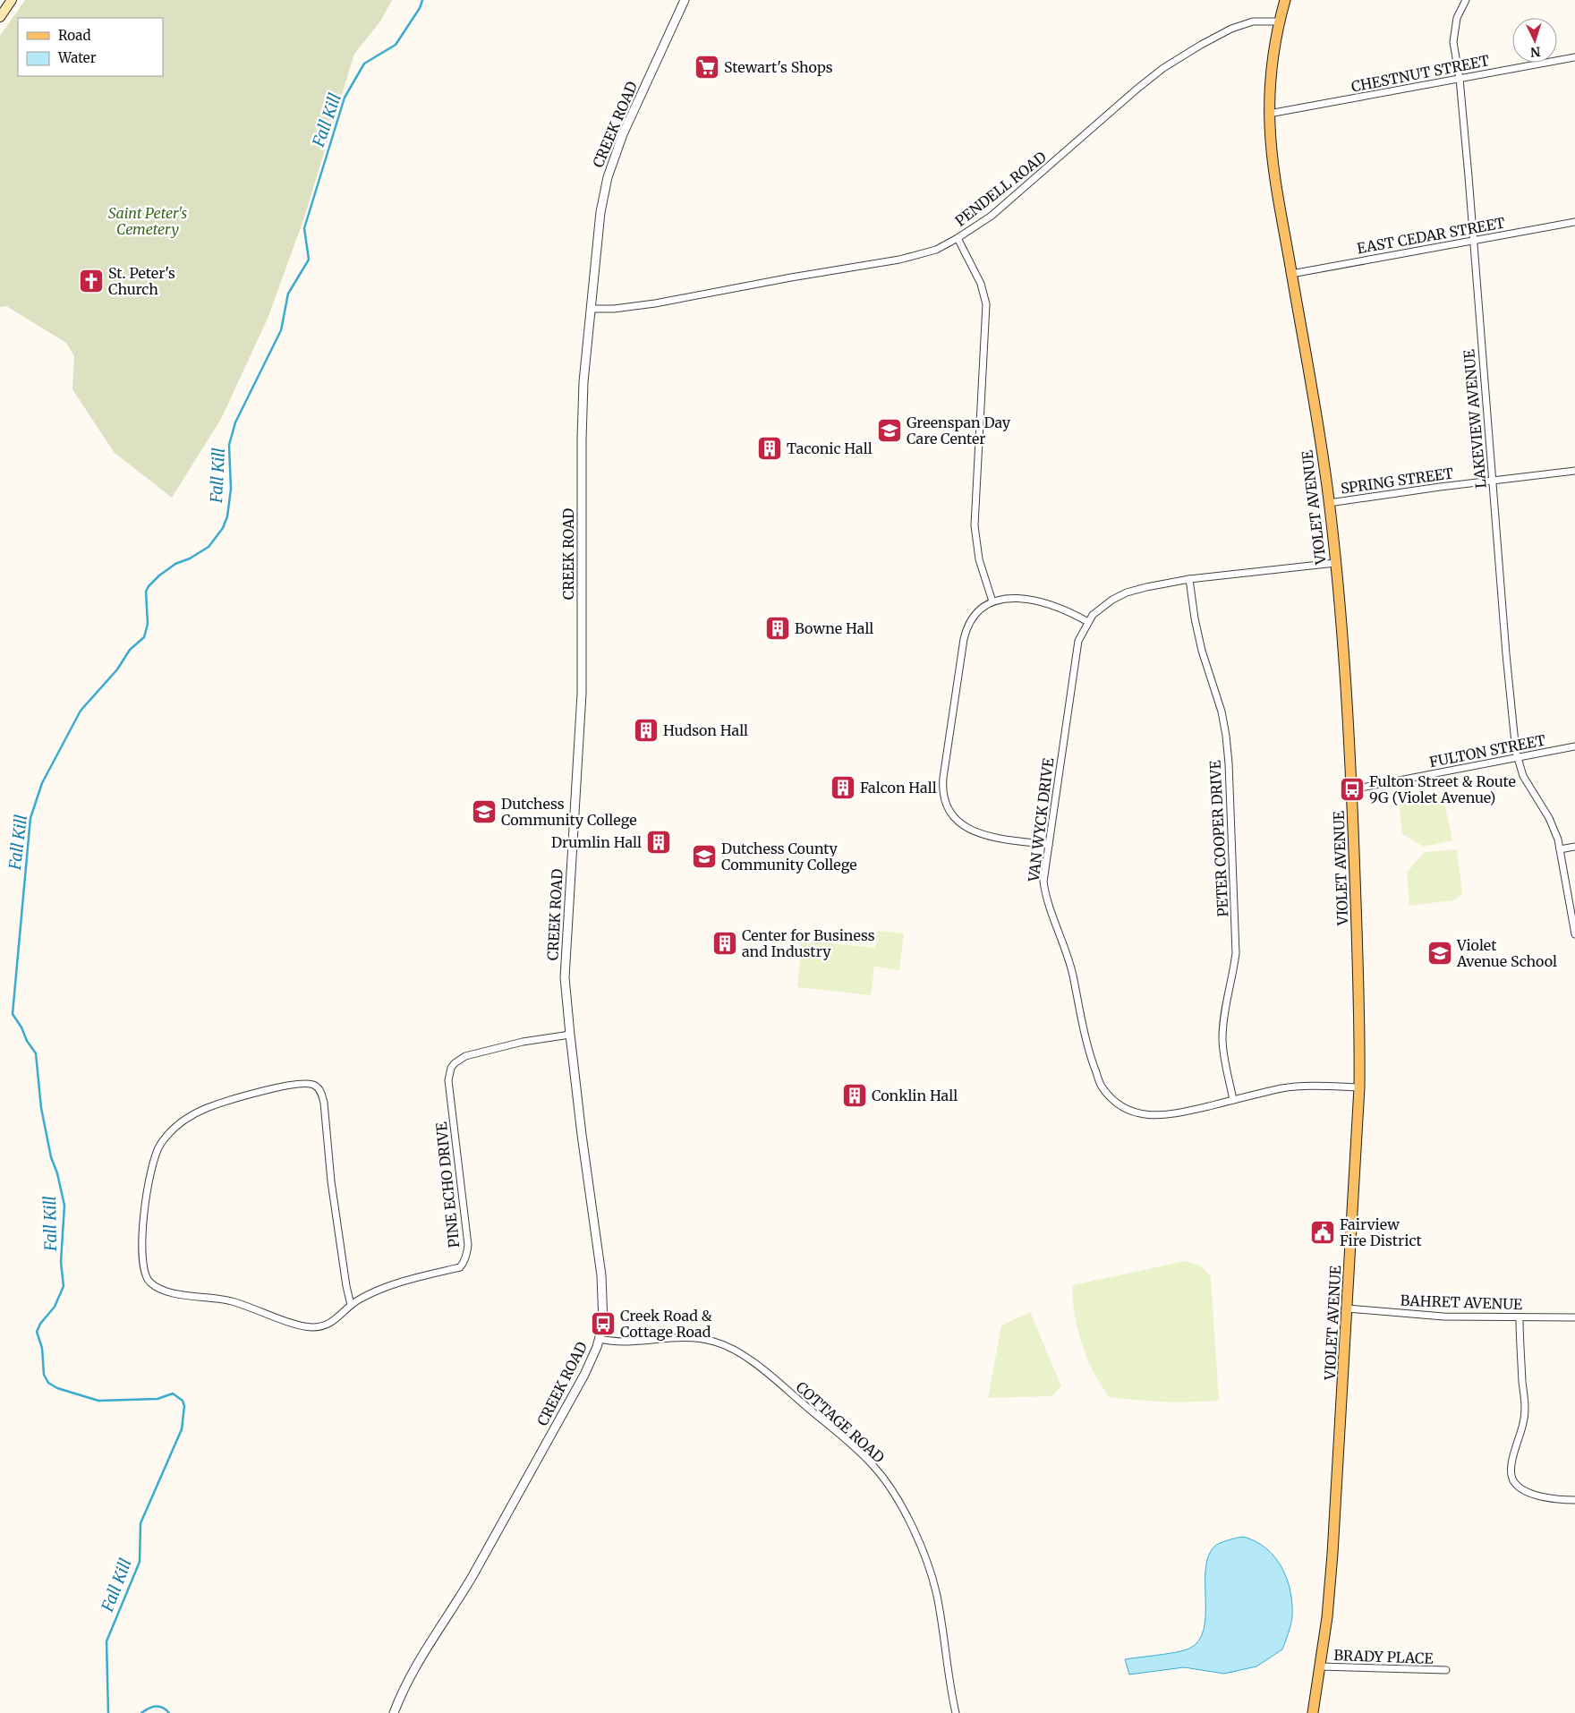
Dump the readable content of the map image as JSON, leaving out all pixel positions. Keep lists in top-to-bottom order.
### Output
{
  "streets": {
    "main road": ["VIOLET AVENUE"],
    "street": [
      "CHESTNUT STREET",
      "CREEK ROAD",
      "PENDELL ROAD",
      "EAST CEDAR STREET",
      "LAKEVIEW AVENUE",
      "SPRING STREET",
      "FULTON STREET",
      "VAN WYCK DRIVE",
      "PETER COOPER DRIVE",
      "PINE ECHO DRIVE",
      "BAHRET AVENUE",
      "COTTAGE ROAD",
      "BRADY PLACE"
    ]
  },
  "crossings": [
    ["CHESTNUT STREET", "LAKEVIEW AVENUE"],
    ["CHESTNUT STREET", "VIOLET AVENUE"],
    ["CREEK ROAD", "PENDELL ROAD"],
    ["CREEK ROAD", "PINE ECHO DRIVE"],
    ["CREEK ROAD", "COTTAGE ROAD"],
    ["PENDELL ROAD", "VIOLET AVENUE"],
    ["EAST CEDAR STREET", "LAKEVIEW AVENUE"],
    ["EAST CEDAR STREET", "VIOLET AVENUE"],
    ["LAKEVIEW AVENUE", "SPRING STREET"],
    ["LAKEVIEW AVENUE", "FULTON STREET"],
    ["SPRING STREET", "VIOLET AVENUE"],
    ["VIOLET AVENUE", "FULTON STREET"],
    ["VIOLET AVENUE", "VAN WYCK DRIVE"],
    ["VIOLET AVENUE", "BAHRET AVENUE"],
    ["VIOLET AVENUE", "BRADY PLACE"],
    ["VAN WYCK DRIVE", "PETER COOPER DRIVE"]
  ],
  "water": ["Fall Kill"],
  "parks": ["Saint Peter's Cemetery"],
  "places": {
    "supermarket": ["Stewart's Shops"],
    "church": ["St. Peter's Church"],
    "school or university": [
      "Greenspan Day Care Center",
      "Dutchess Community College",
      "Dutchess County Community College",
      "Violet Avenue School"
    ],
    "building": [
      "Taconic Hall",
      "Bowne Hall",
      "Hudson Hall",
      "Falcon Hall",
      "Drumlin Hall",
      "Center for Business and Industry",
      "Conklin Hall"
    ],
    "bus stop": ["Fulton Street & Route 9G (Violet Avenue)", "Creek Road & Cottage Road"],
    "public building": ["Fairview Fire District"]
  },
  "legend": ["Road", "Water"],
  "north": "bottom"
}
